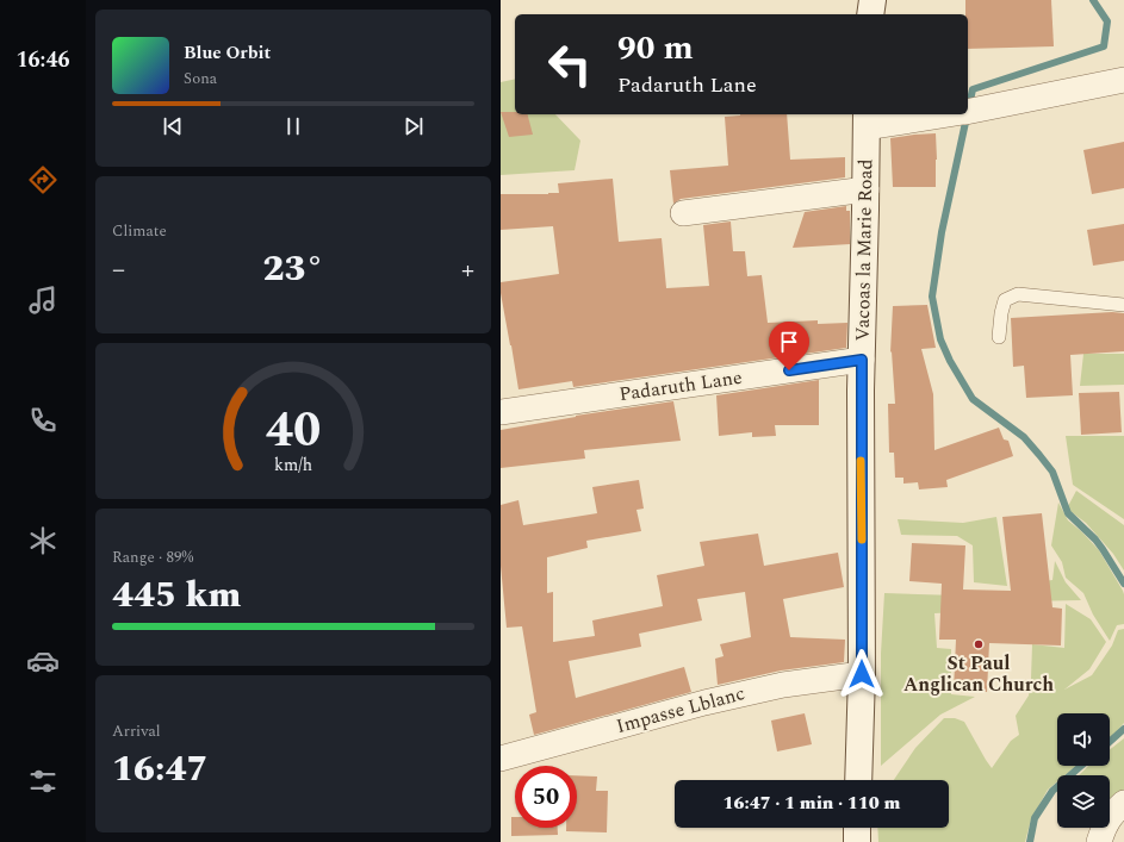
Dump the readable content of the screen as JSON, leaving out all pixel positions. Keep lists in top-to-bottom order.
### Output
{
  "streets": {
    "main road": ["Vacoas la Marie Road"],
    "street": ["Padaruth Lane", "Impasse Lblanc"]
  },
  "crossings": [
    ["Vacoas la Marie Road", "Padaruth Lane"],
    ["Vacoas la Marie Road", "Impasse Lblanc"]
  ],
  "places": ["St Paul Anglican Church"],
  "page": {
    "tabs": "16:46",
    "turn": ["90 m", "Padaruth Lane"],
    "song": ["Blue Orbit", "Sona"],
    "tile": [
      "Climate",
      ["Range · 89%", "445 km"],
      ["Arrival", "16:47"]
    ],
    "heat": ["−", "23°", "+"],
    "limit": "50",
    "trip": "16:47 · 1 min · 110 m",
    "gauge": ["40", "km/h"]
  }
}
